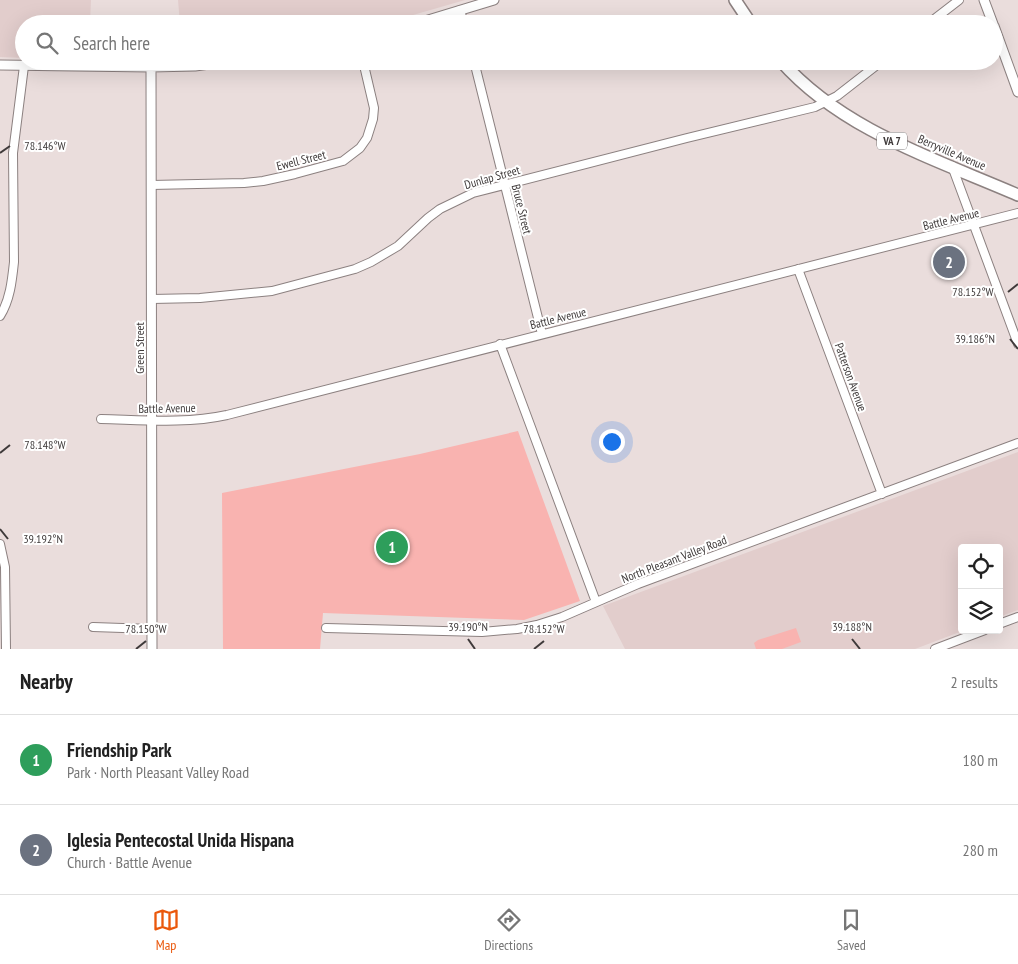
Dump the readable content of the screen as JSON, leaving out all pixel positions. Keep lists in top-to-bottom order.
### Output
{
  "streets": {
    "main road": ["VA 7", "Berryville Avenue"],
    "street": [
      "Ewell Street",
      "Dunlap Street",
      "Bruce Street",
      "Battle Avenue",
      "Green Street",
      "Patterson Avenue",
      "North Pleasant Valley Road"
    ]
  },
  "crossings": [
    ["Berryville Avenue", "Dunlap Street"],
    ["Ewell Street", "Green Street"],
    ["Dunlap Street", "Bruce Street"],
    ["Dunlap Street", "Green Street"],
    ["Bruce Street", "Battle Avenue"],
    ["Battle Avenue", "Green Street"],
    ["Battle Avenue", "Patterson Avenue"],
    ["Patterson Avenue", "North Pleasant Valley Road"]
  ],
  "page": {
    "search": "Search here",
    "pins": ["2", "1"],
    "heading": ["Nearby", "2 results"],
    "list": [
      {
        "mark": "1",
        "name": "Friendship Park",
        "note": "Park · North Pleasant Valley Road",
        "value": "180 m"
      },
      {
        "mark": "2",
        "name": "Iglesia Pentecostal Unida Hispana",
        "note": "Church · Battle Avenue",
        "value": "280 m"
      }
    ],
    "nav": ["Map", "Directions", "Saved"]
  },
  "coordinates": [
    "78.146°W",
    "78.152°W",
    "39.186°N",
    "78.148°W",
    "39.192°N",
    "39.190°N",
    "39.188°N",
    "78.150°W"
  ]
}
